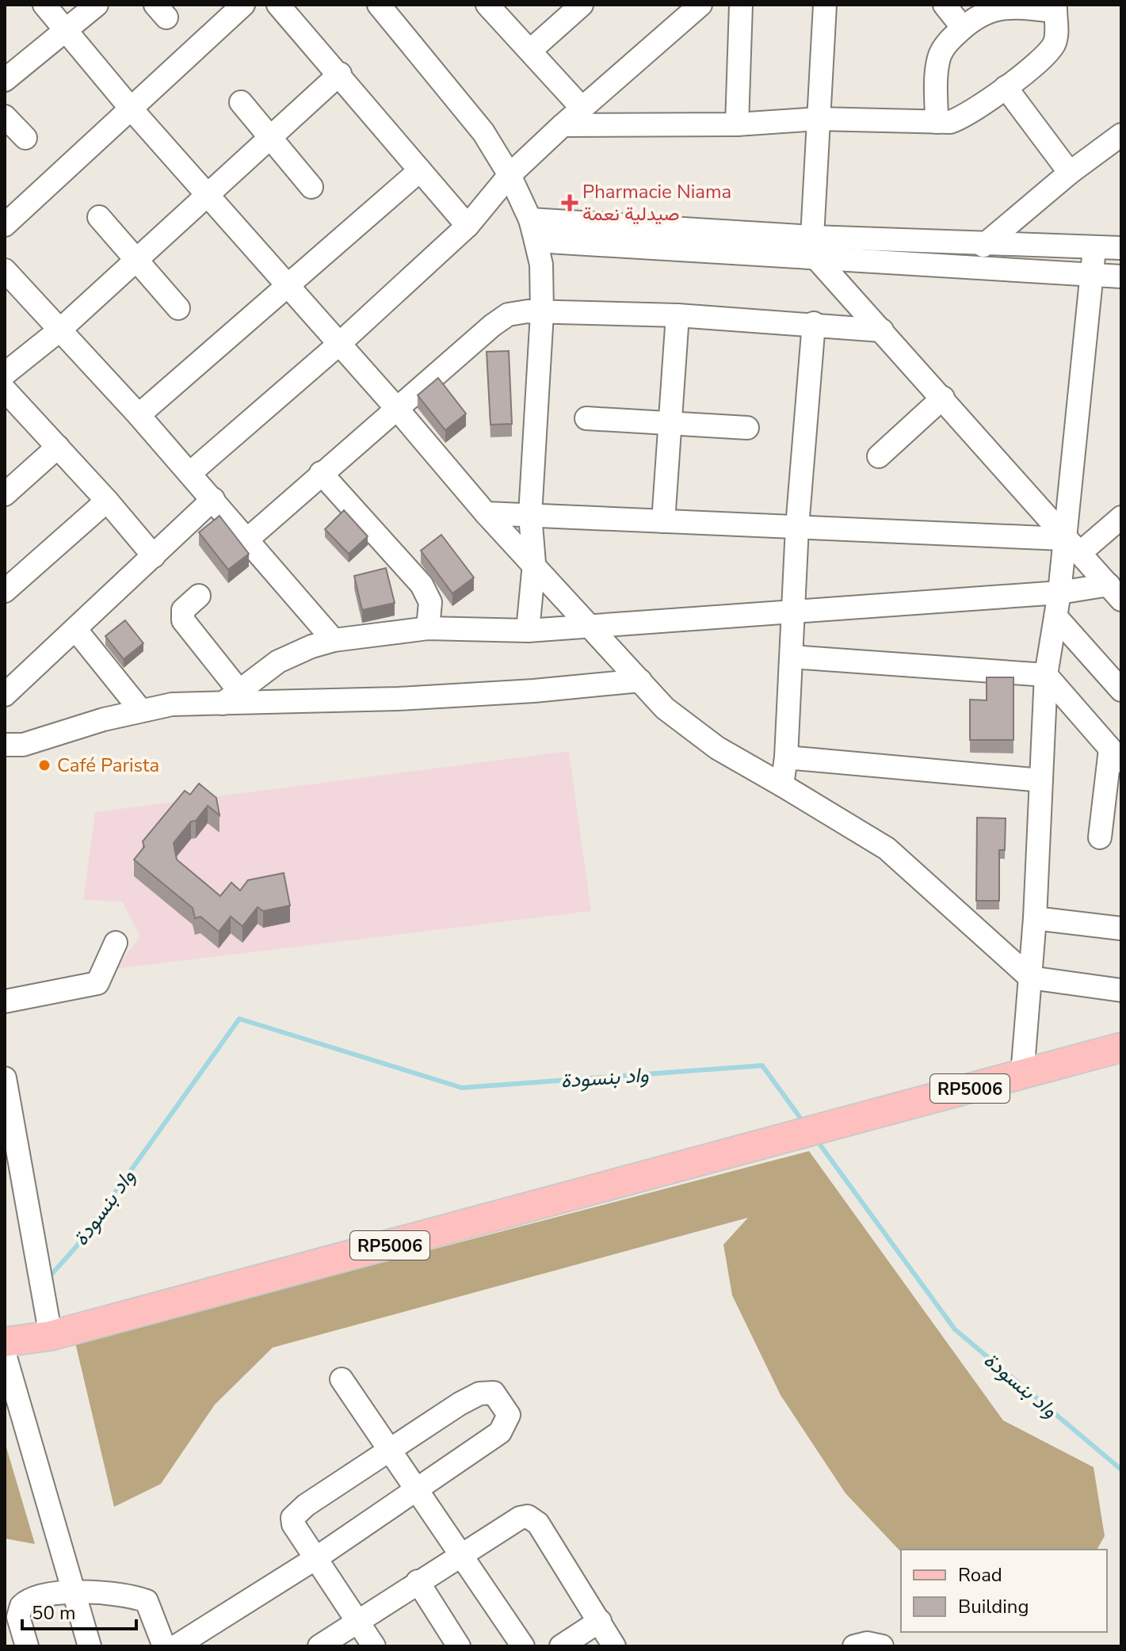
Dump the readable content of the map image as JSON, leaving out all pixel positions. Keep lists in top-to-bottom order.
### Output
{
  "streets": {
    "main road": ["RP5006"]
  },
  "water": ["واد بنسودة"],
  "places": {
    "health": ["Pharmacie Niama صيدلية نعمة"],
    "other": ["Café Parista"]
  },
  "legend": ["Road", "Building"],
  "scale_bar": "50 m"
}
